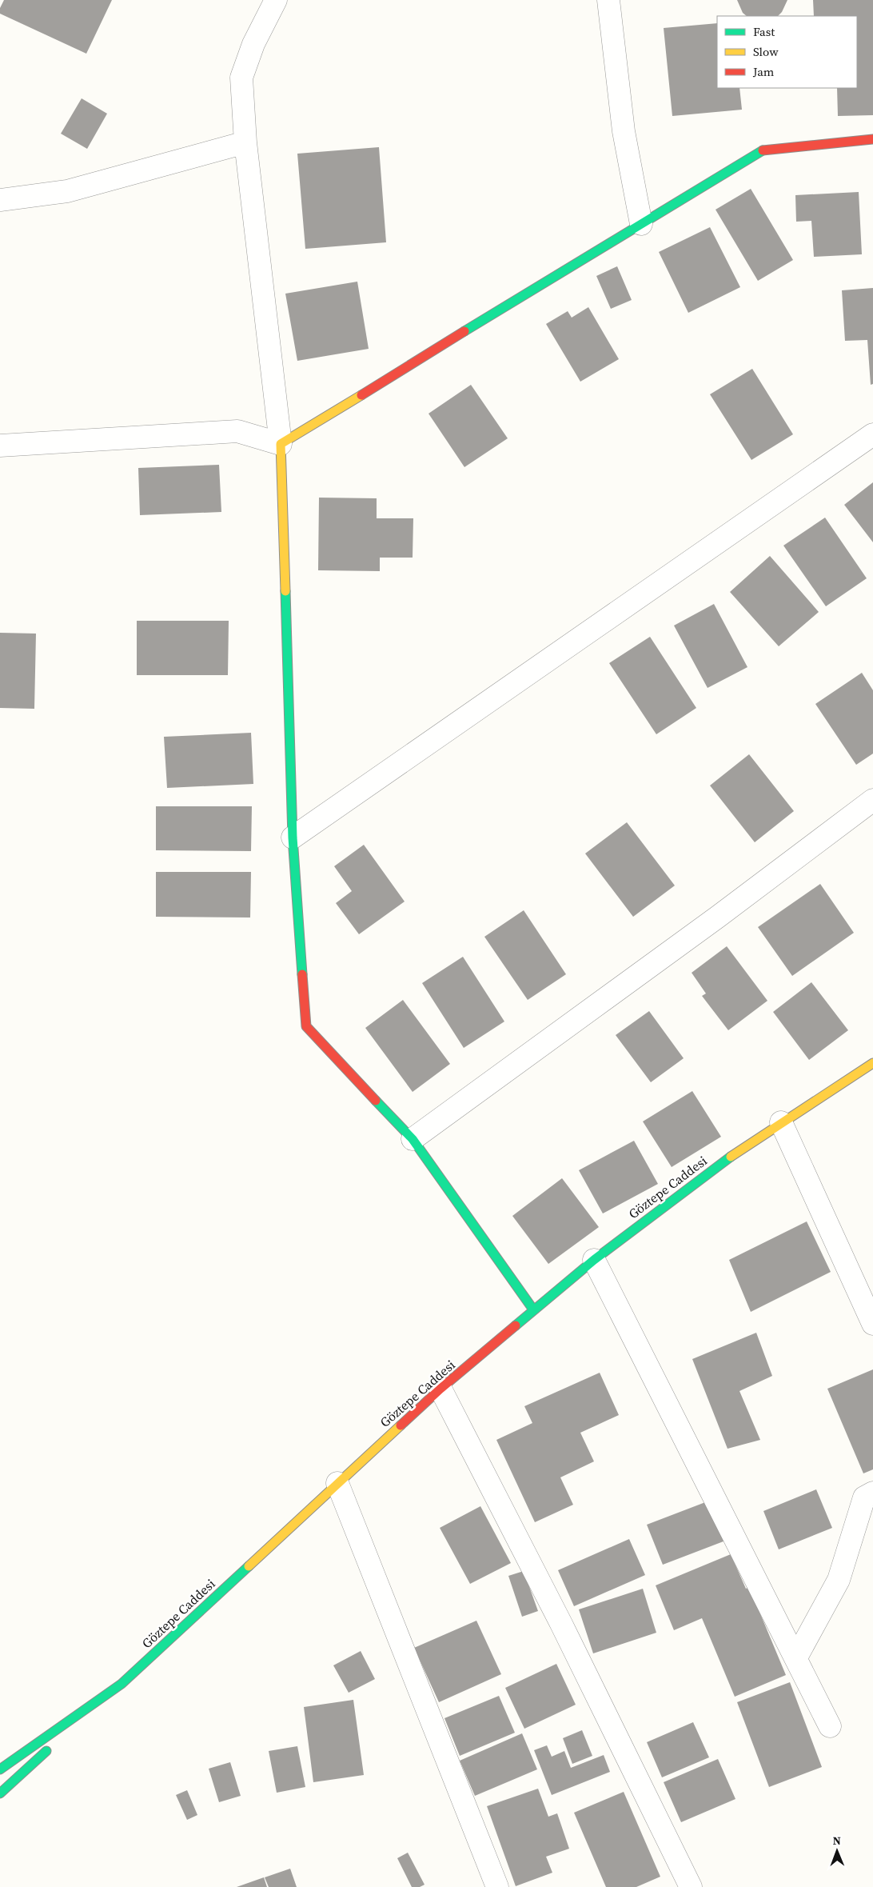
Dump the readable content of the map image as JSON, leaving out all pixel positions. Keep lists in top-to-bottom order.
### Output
{
  "streets": {
    "street": ["Göztepe Caddesi"]
  },
  "legend": ["Fast", "Slow", "Jam"],
  "north": "top"
}
